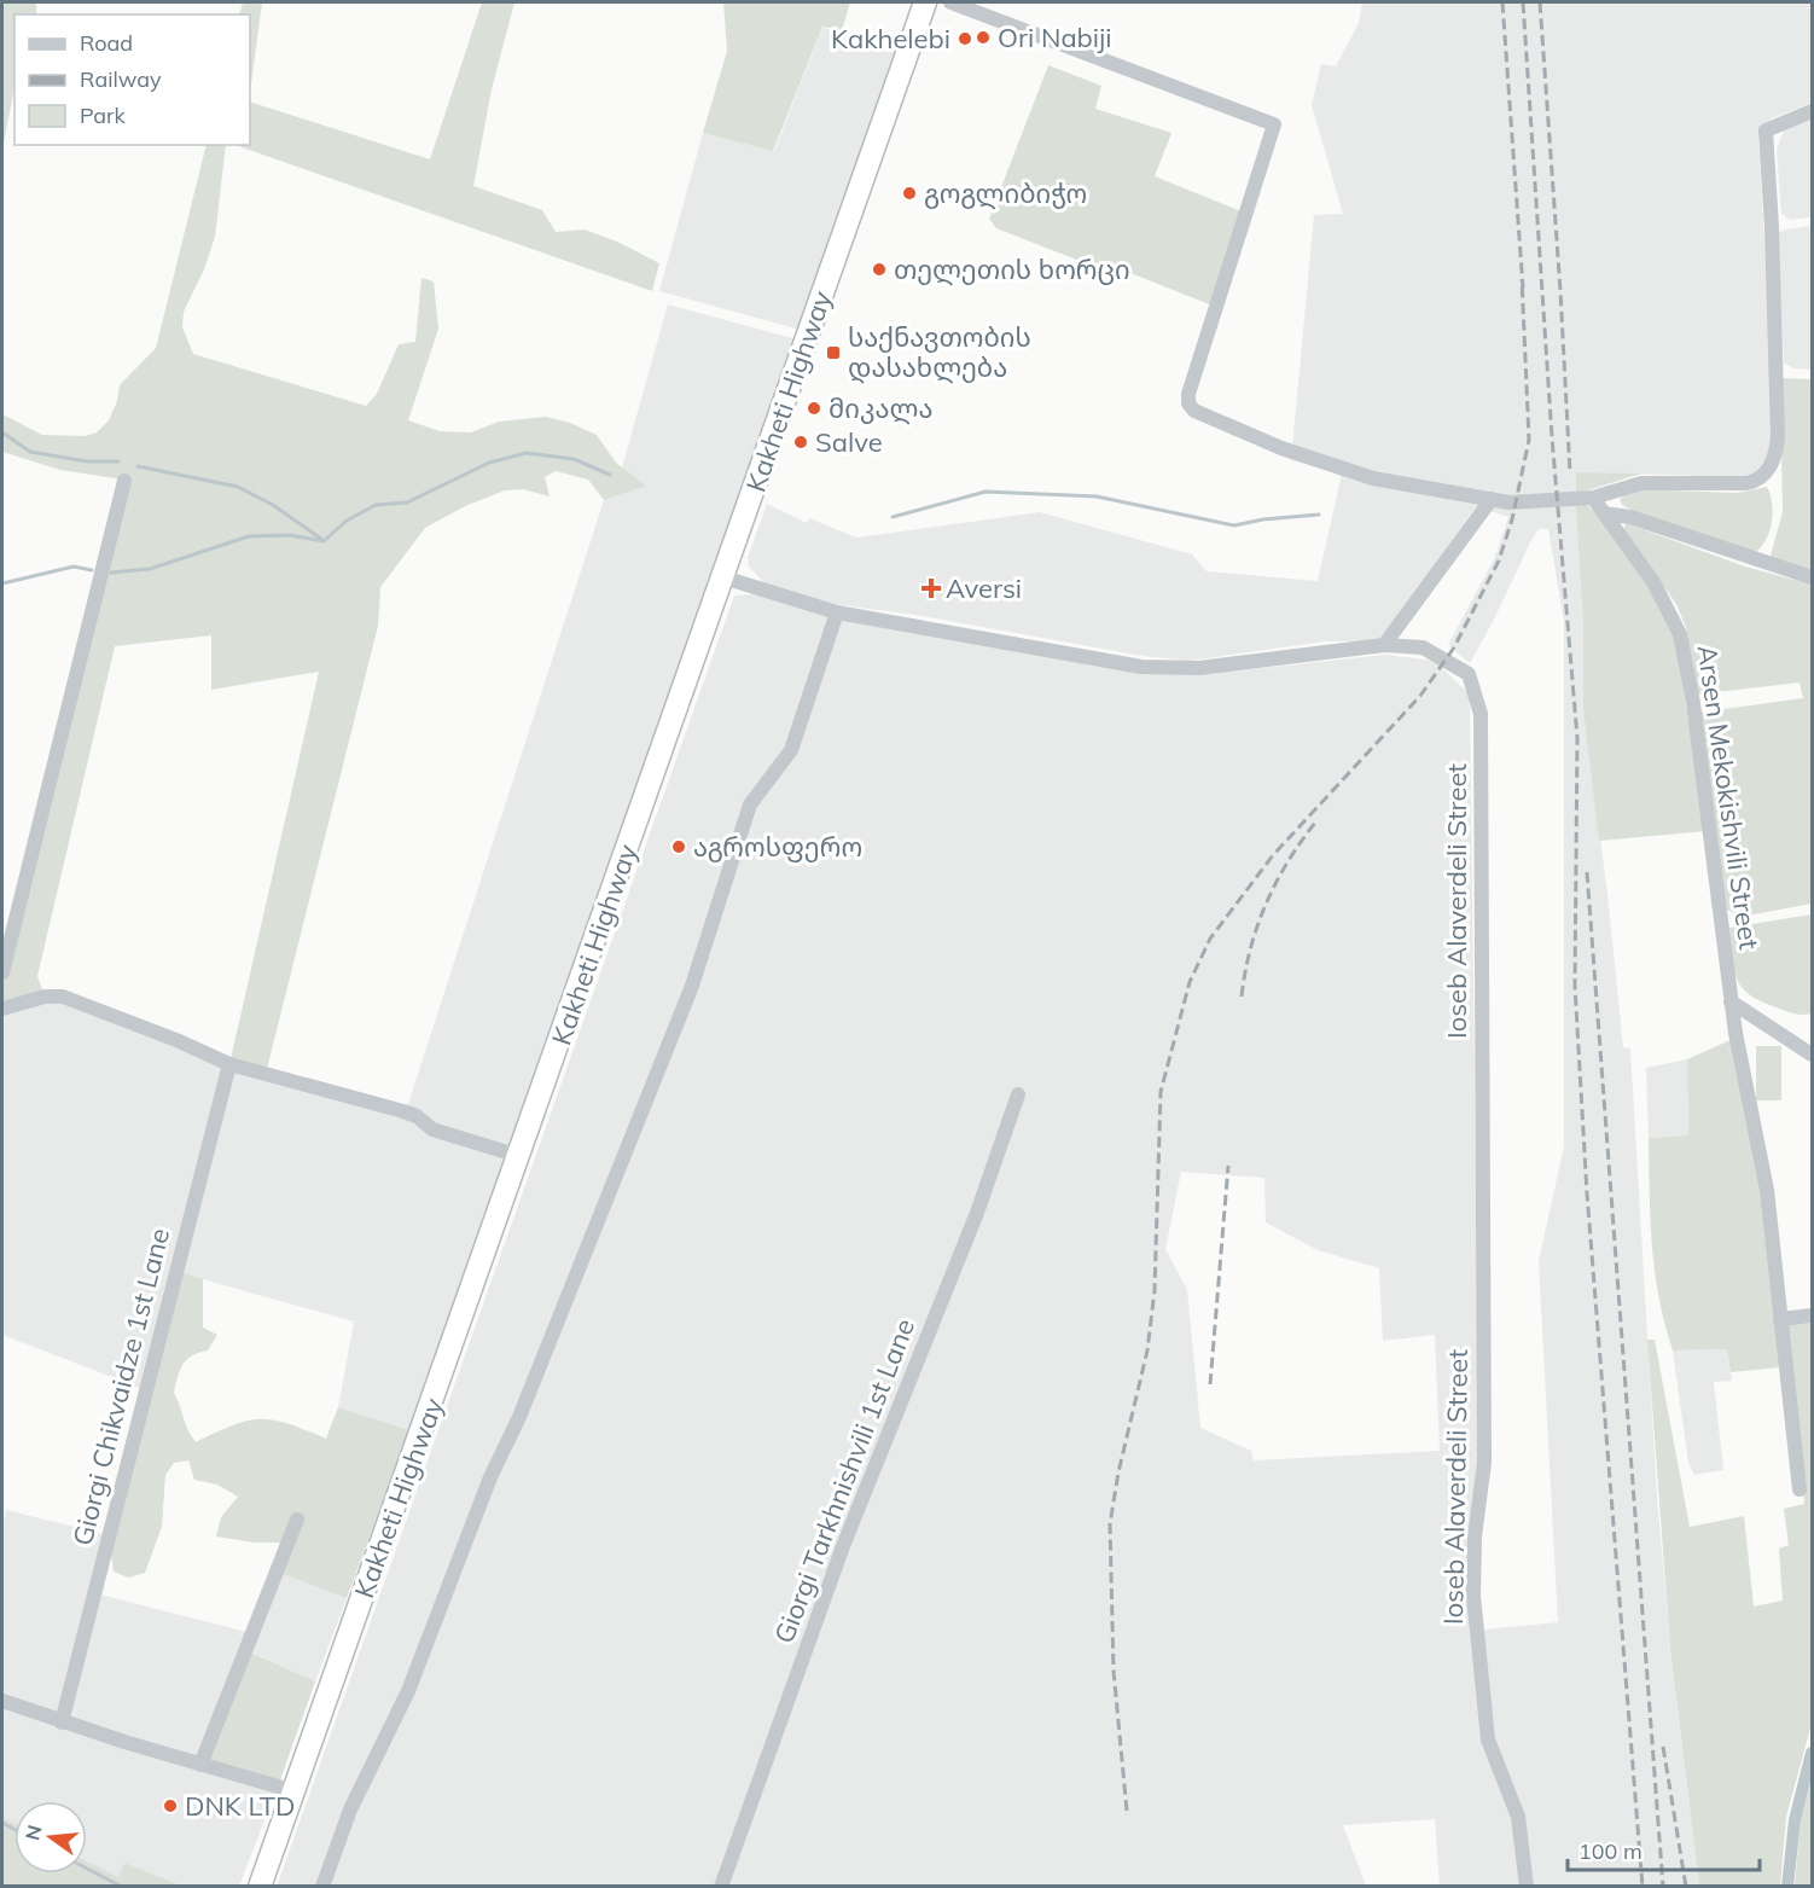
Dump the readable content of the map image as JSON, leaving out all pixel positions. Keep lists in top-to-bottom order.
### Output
{
  "streets": {
    "highway": ["Kakheti Highway"],
    "street": [
      "Arsen Mekokishvili Street",
      "Ioseb Alaverdeli Street",
      "Giorgi Chikvaidze 1st Lane",
      "Giorgi Tarkhnishvili 1st Lane"
    ]
  },
  "crossings": [
    ["Kakheti Highway", "Ioseb Alaverdeli Street"]
  ],
  "places": {
    "other": [
      "Ori Nabiji",
      "Kakhelebi",
      "გოგლიბიჭო",
      "თელეთის ხორცი",
      "მიკალა",
      "Salve",
      "აგროსფერო",
      "DNK LTD"
    ],
    "transit": ["საქნავთობის დასახლება"],
    "health": ["Aversi"]
  },
  "legend": ["Road", "Railway", "Park"],
  "scale_bar": "100 m",
  "north": "left"
}
